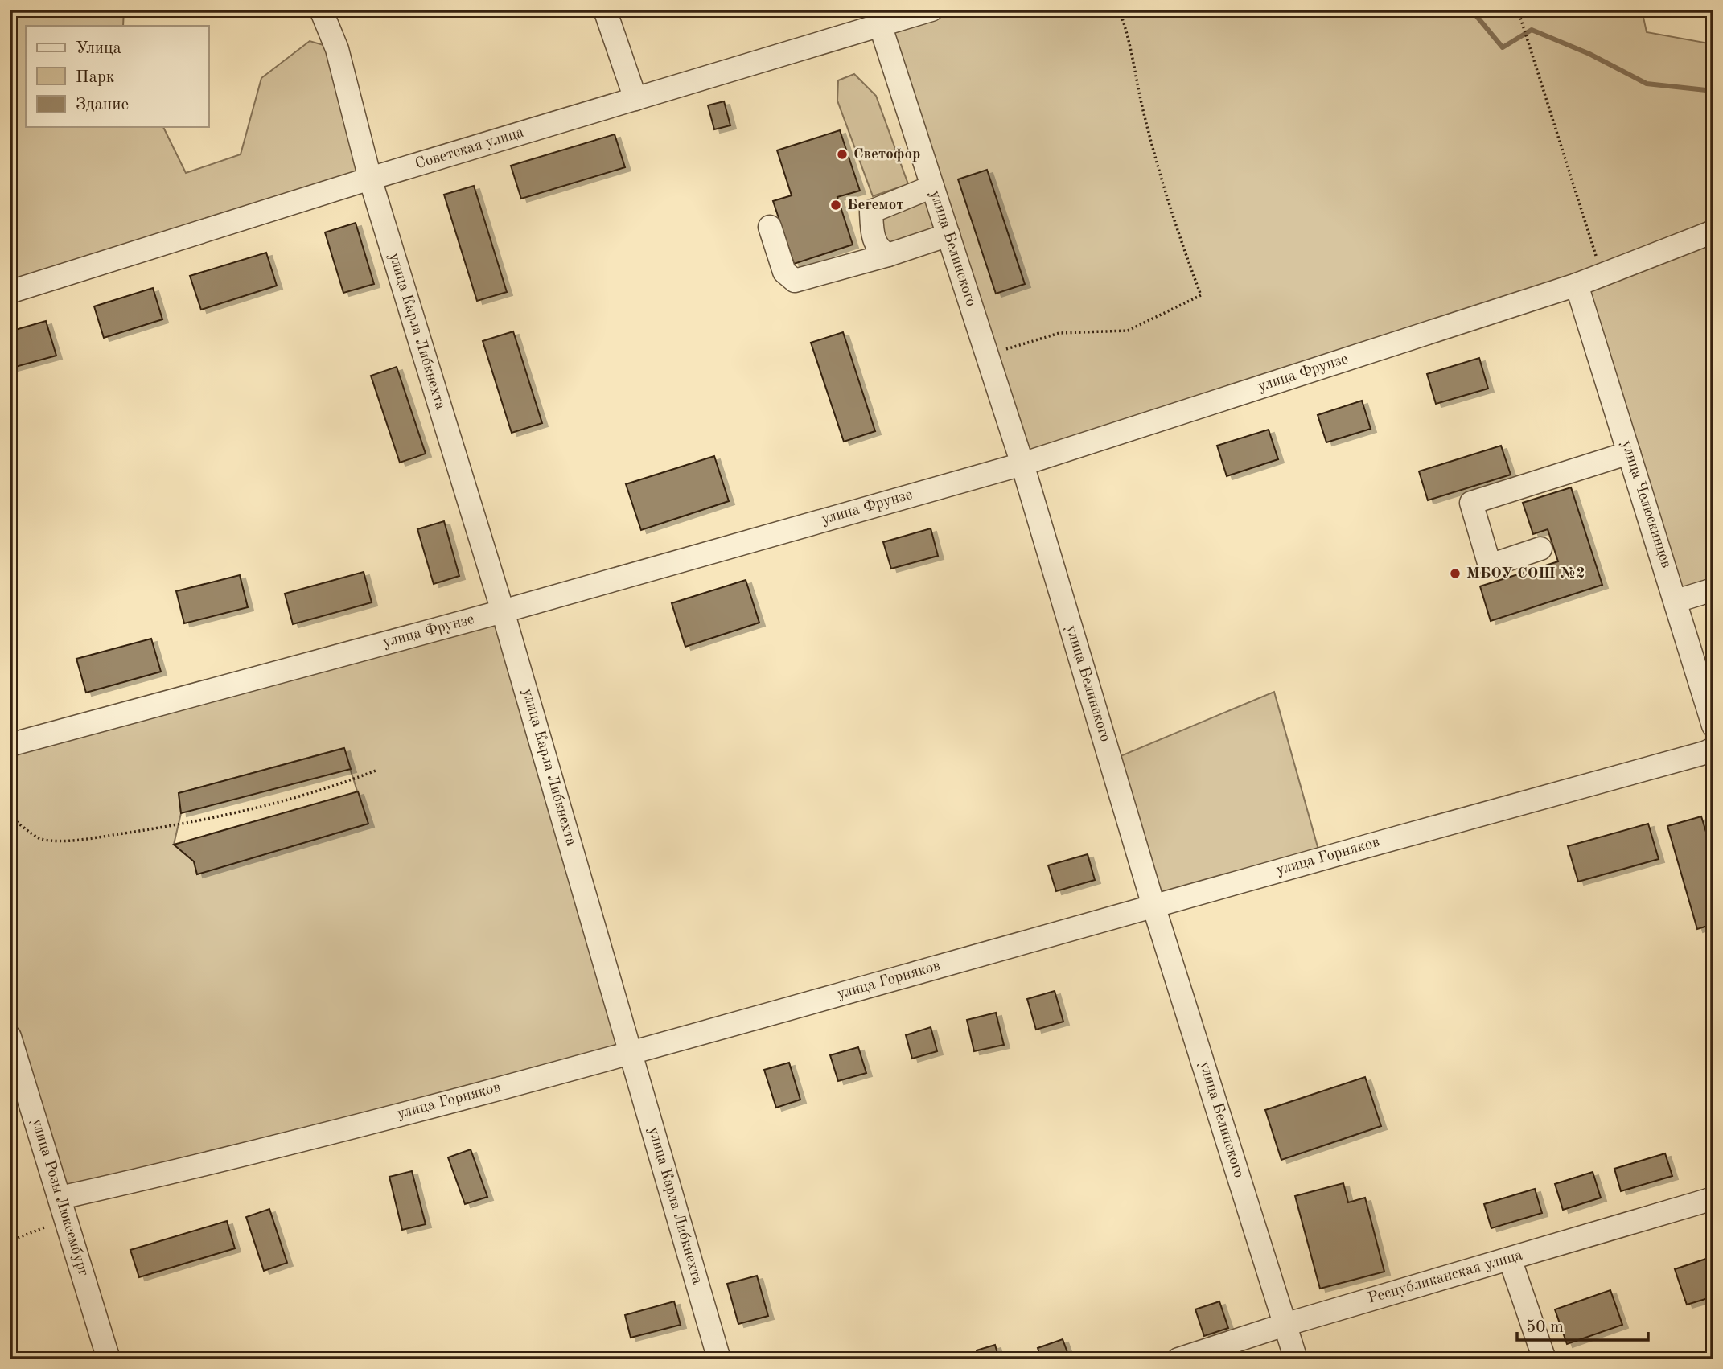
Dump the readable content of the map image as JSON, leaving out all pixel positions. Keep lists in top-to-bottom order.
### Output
{
  "streets": {
    "street": [
      "Советская улица",
      "улица Белинского",
      "улица Карла Либкнехта",
      "улица Фрунзе",
      "улица Челюскинцев",
      "улица Горняков",
      "улица Розы Люксембург",
      "Республиканская улица"
    ]
  },
  "crossings": [
    ["Советская улица", "улица Белинского"],
    ["Советская улица", "улица Карла Либкнехта"],
    ["улица Белинского", "улица Фрунзе"],
    ["улица Белинского", "улица Горняков"],
    ["улица Белинского", "Республиканская улица"],
    ["улица Карла Либкнехта", "улица Фрунзе"],
    ["улица Карла Либкнехта", "улица Горняков"],
    ["улица Фрунзе", "улица Челюскинцев"],
    ["улица Горняков", "улица Розы Люксембург"]
  ],
  "places": ["Светофор", "Бегемот", "МБОУ СОШ №2"],
  "legend": ["Улица", "Парк", "Здание"],
  "scale_bar": "50 m"
}
